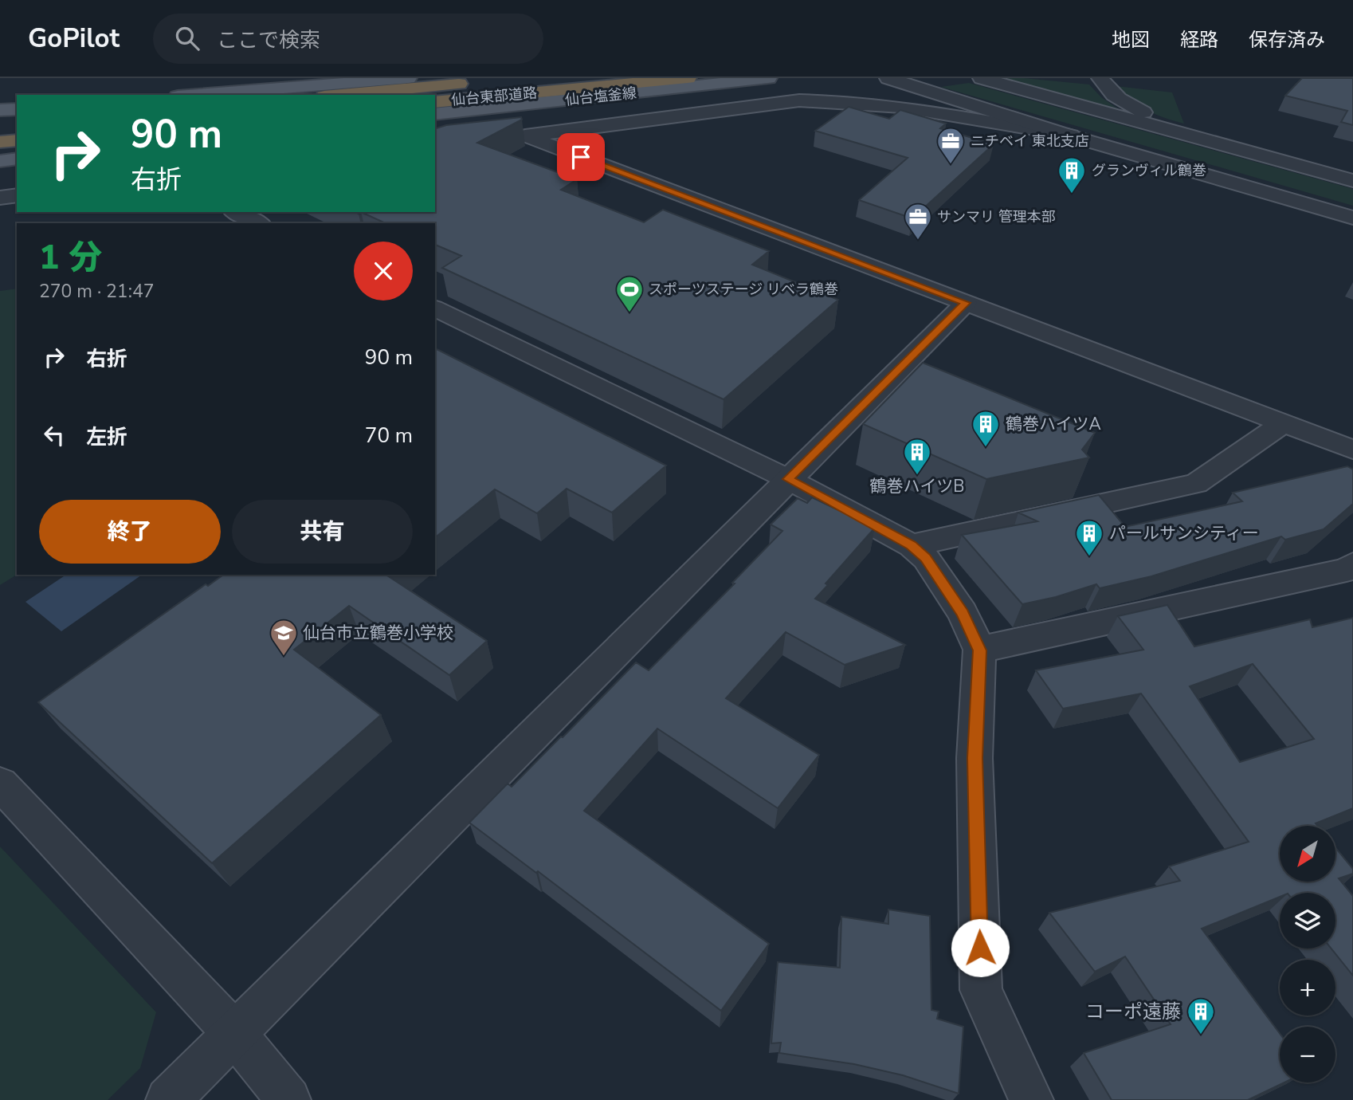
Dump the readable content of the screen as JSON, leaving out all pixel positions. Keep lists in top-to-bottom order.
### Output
{
  "streets": {
    "highway": ["仙台東部道路"],
    "main road": ["仙台塩釜線"]
  },
  "places": {
    "office": ["ニチベイ 東北支店", "サンマリ 管理本部"],
    "building": [
      "グランヴィル鶴巻",
      "鶴巻ハイツA",
      "鶴巻ハイツB",
      "パールサンシティー",
      "コーポ遠藤"
    ],
    "sports": ["スポーツステージ リベラ鶴巻"],
    "school or university": ["仙台市立鶴巻小学校"]
  },
  "north": "bottom left",
  "page": {
    "header": "GoPilot",
    "search": "ここで検索",
    "nav": ["地図", "経路", "保存済み"],
    "turn": ["90 m", "右折"],
    "heading": ["1 分", "270 m · 21:47"],
    "list": [
      {
        "name": "右折",
        "value": "90 m"
      },
      {
        "name": "左折",
        "value": "70 m"
      }
    ],
    "buttons": ["終了", "共有"],
    "map_buttons": ["+", "−"]
  }
}
